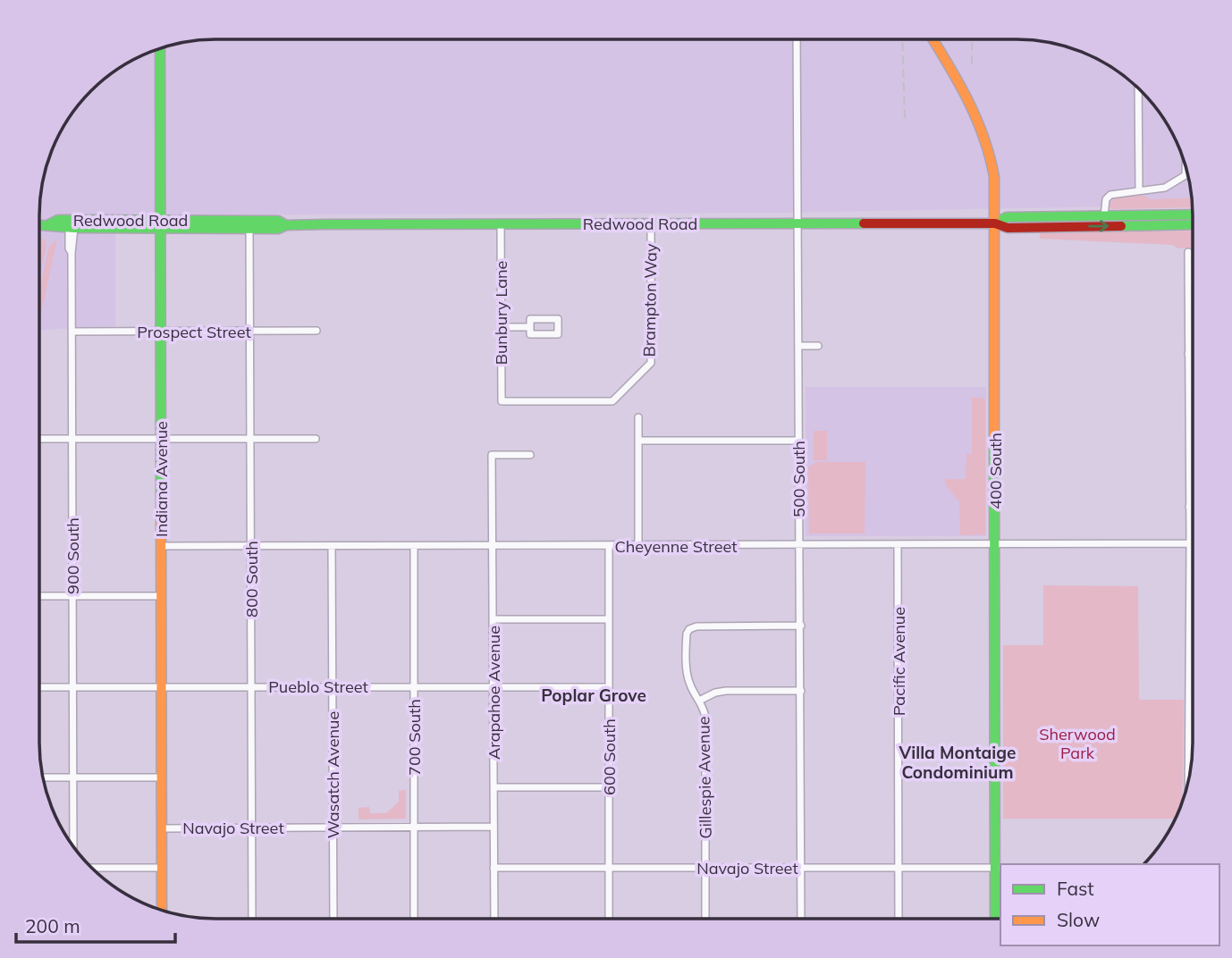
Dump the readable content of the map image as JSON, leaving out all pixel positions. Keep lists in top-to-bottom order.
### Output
{
  "streets": {
    "main road": ["Redwood Road", "400 South", "Indiana Avenue"],
    "street": [
      "Brampton Way",
      "Bunbury Lane",
      "Prospect Street",
      "500 South",
      "Cheyenne Street",
      "900 South",
      "800 South",
      "Pacific Avenue",
      "Pueblo Street",
      "Arapahoe Avenue",
      "700 South",
      "600 South",
      "Wasatch Avenue",
      "Gillespie Avenue",
      "Navajo Street"
    ]
  },
  "crossings": [
    ["Redwood Road", "Brampton Way"],
    ["Redwood Road", "Bunbury Lane"],
    ["Redwood Road", "400 South"],
    ["Redwood Road", "Indiana Avenue"],
    ["Redwood Road", "500 South"],
    ["Redwood Road", "900 South"],
    ["Redwood Road", "800 South"],
    ["Brampton Way", "Bunbury Lane"],
    ["Prospect Street", "Indiana Avenue"],
    ["Prospect Street", "900 South"],
    ["Prospect Street", "800 South"],
    ["400 South", "Cheyenne Street"],
    ["400 South", "Navajo Street"],
    ["Indiana Avenue", "Cheyenne Street"],
    ["Indiana Avenue", "Pueblo Street"],
    ["Indiana Avenue", "Navajo Street"],
    ["500 South", "Cheyenne Street"],
    ["500 South", "Gillespie Avenue"],
    ["500 South", "Navajo Street"],
    ["Cheyenne Street", "800 South"],
    ["Cheyenne Street", "Pacific Avenue"],
    ["Cheyenne Street", "Arapahoe Avenue"],
    ["Cheyenne Street", "700 South"],
    ["Cheyenne Street", "600 South"],
    ["Cheyenne Street", "Wasatch Avenue"],
    ["900 South", "Pueblo Street"],
    ["800 South", "Pueblo Street"],
    ["800 South", "Navajo Street"],
    ["Pacific Avenue", "Navajo Street"],
    ["Pueblo Street", "Arapahoe Avenue"],
    ["Pueblo Street", "700 South"],
    ["Pueblo Street", "600 South"],
    ["Pueblo Street", "Wasatch Avenue"],
    ["Arapahoe Avenue", "Navajo Street"],
    ["700 South", "Navajo Street"],
    ["600 South", "Navajo Street"],
    ["Wasatch Avenue", "Navajo Street"],
    ["Gillespie Avenue", "Navajo Street"]
  ],
  "districts": ["Poplar Grove", "Villa Montaige Condominium"],
  "parks": ["Sherwood Park"],
  "legend": ["Fast", "Slow"],
  "scale_bar": "200 m"
}
